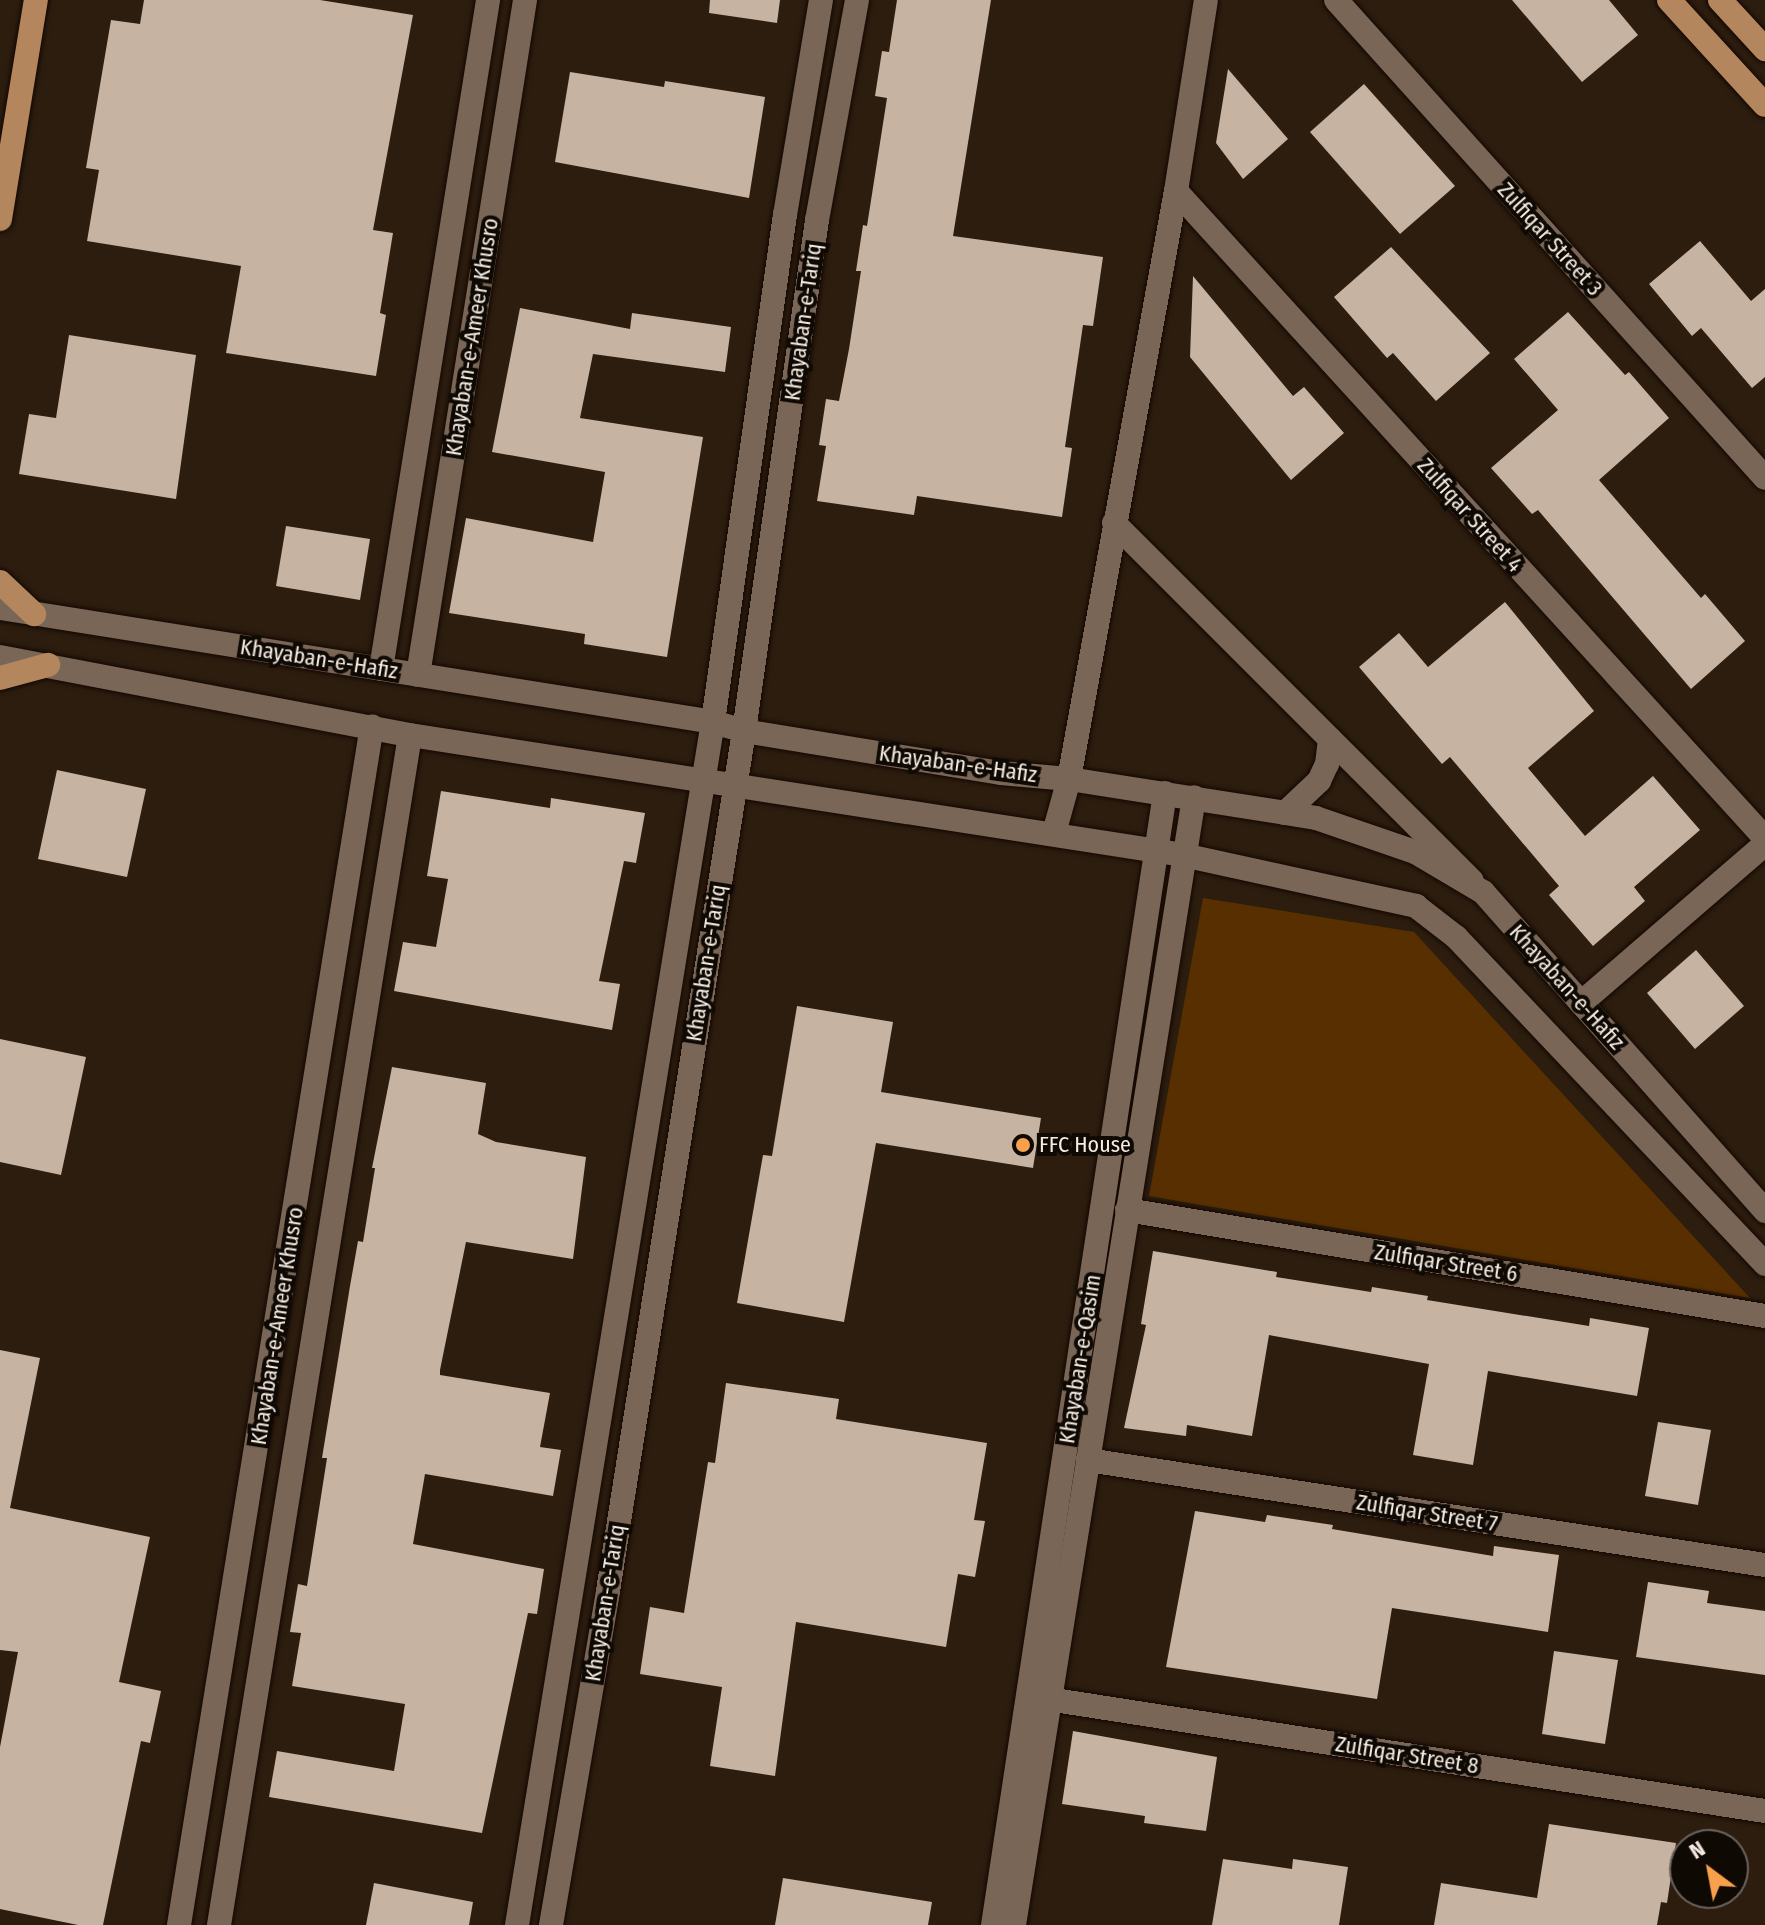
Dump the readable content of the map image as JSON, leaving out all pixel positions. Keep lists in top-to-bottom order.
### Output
{
  "streets": {
    "street": [
      "Zulfiqar Street 3",
      "Khayaban-e-Tariq",
      "Khayaban-e-Ameer Khusro",
      "Zulfiqar Street 4",
      "Khayaban-e-Hafiz",
      "Zulfiqar Street 6",
      "Khayaban-e-Qasim",
      "Zulfiqar Street 7",
      "Zulfiqar Street 8"
    ]
  },
  "crossings": [
    ["Khayaban-e-Tariq", "Khayaban-e-Hafiz"],
    ["Khayaban-e-Ameer Khusro", "Khayaban-e-Hafiz"],
    ["Khayaban-e-Hafiz", "Khayaban-e-Qasim"],
    ["Zulfiqar Street 6", "Khayaban-e-Qasim"],
    ["Khayaban-e-Qasim", "Zulfiqar Street 7"],
    ["Khayaban-e-Qasim", "Zulfiqar Street 8"]
  ],
  "places": ["FFC House"],
  "north": "top left"
}
